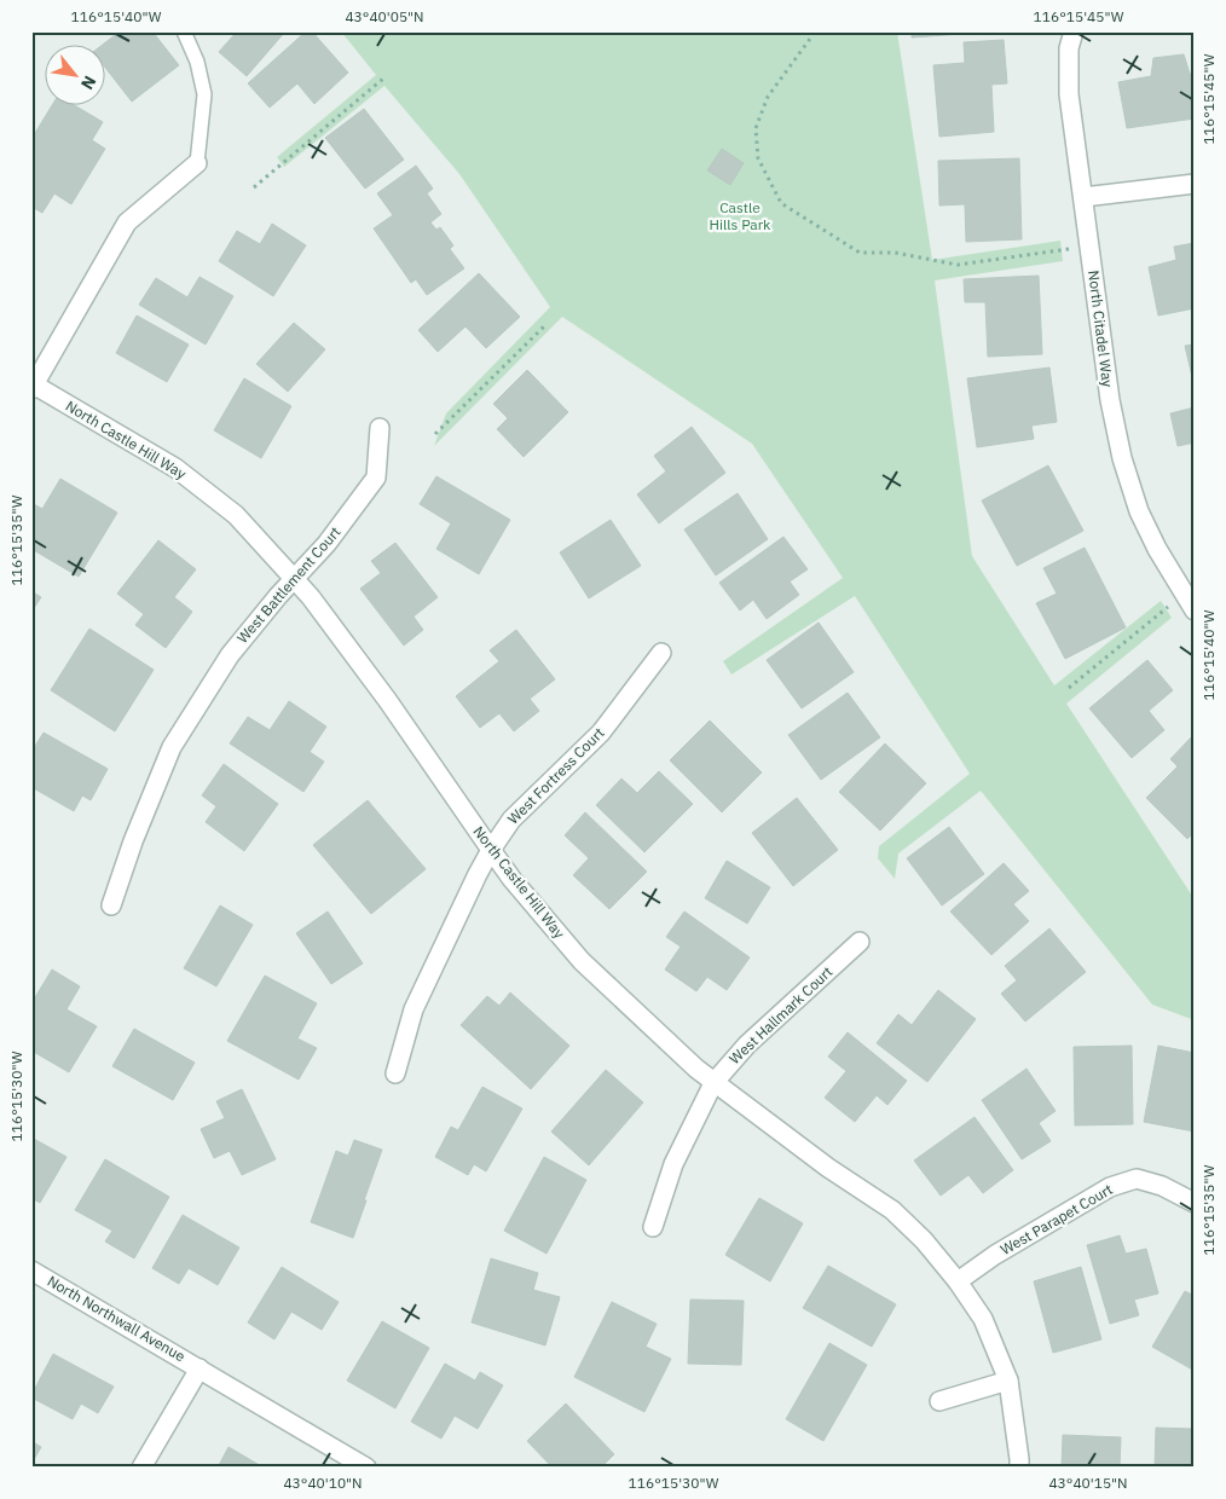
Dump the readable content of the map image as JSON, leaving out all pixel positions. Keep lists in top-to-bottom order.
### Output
{
  "streets": {
    "street": [
      "North Citadel Way",
      "North Castle Hill Way",
      "West Battlement Court",
      "West Fortress Court",
      "West Hallmark Court",
      "West Parapet Court",
      "North Northwall Avenue"
    ]
  },
  "crossings": [
    ["North Castle Hill Way", "West Battlement Court"],
    ["North Castle Hill Way", "West Fortress Court"],
    ["North Castle Hill Way", "West Hallmark Court"],
    ["North Castle Hill Way", "West Parapet Court"]
  ],
  "parks": ["Castle Hills Park"],
  "north": "bottom right",
  "coordinates": [
    "116°15'40\"W",
    "43°40'05\"N",
    "116°15'45\"W",
    "116°15'35\"W",
    "116°15'30\"W",
    "43°40'10\"N",
    "43°40'15\"N"
  ]
}
